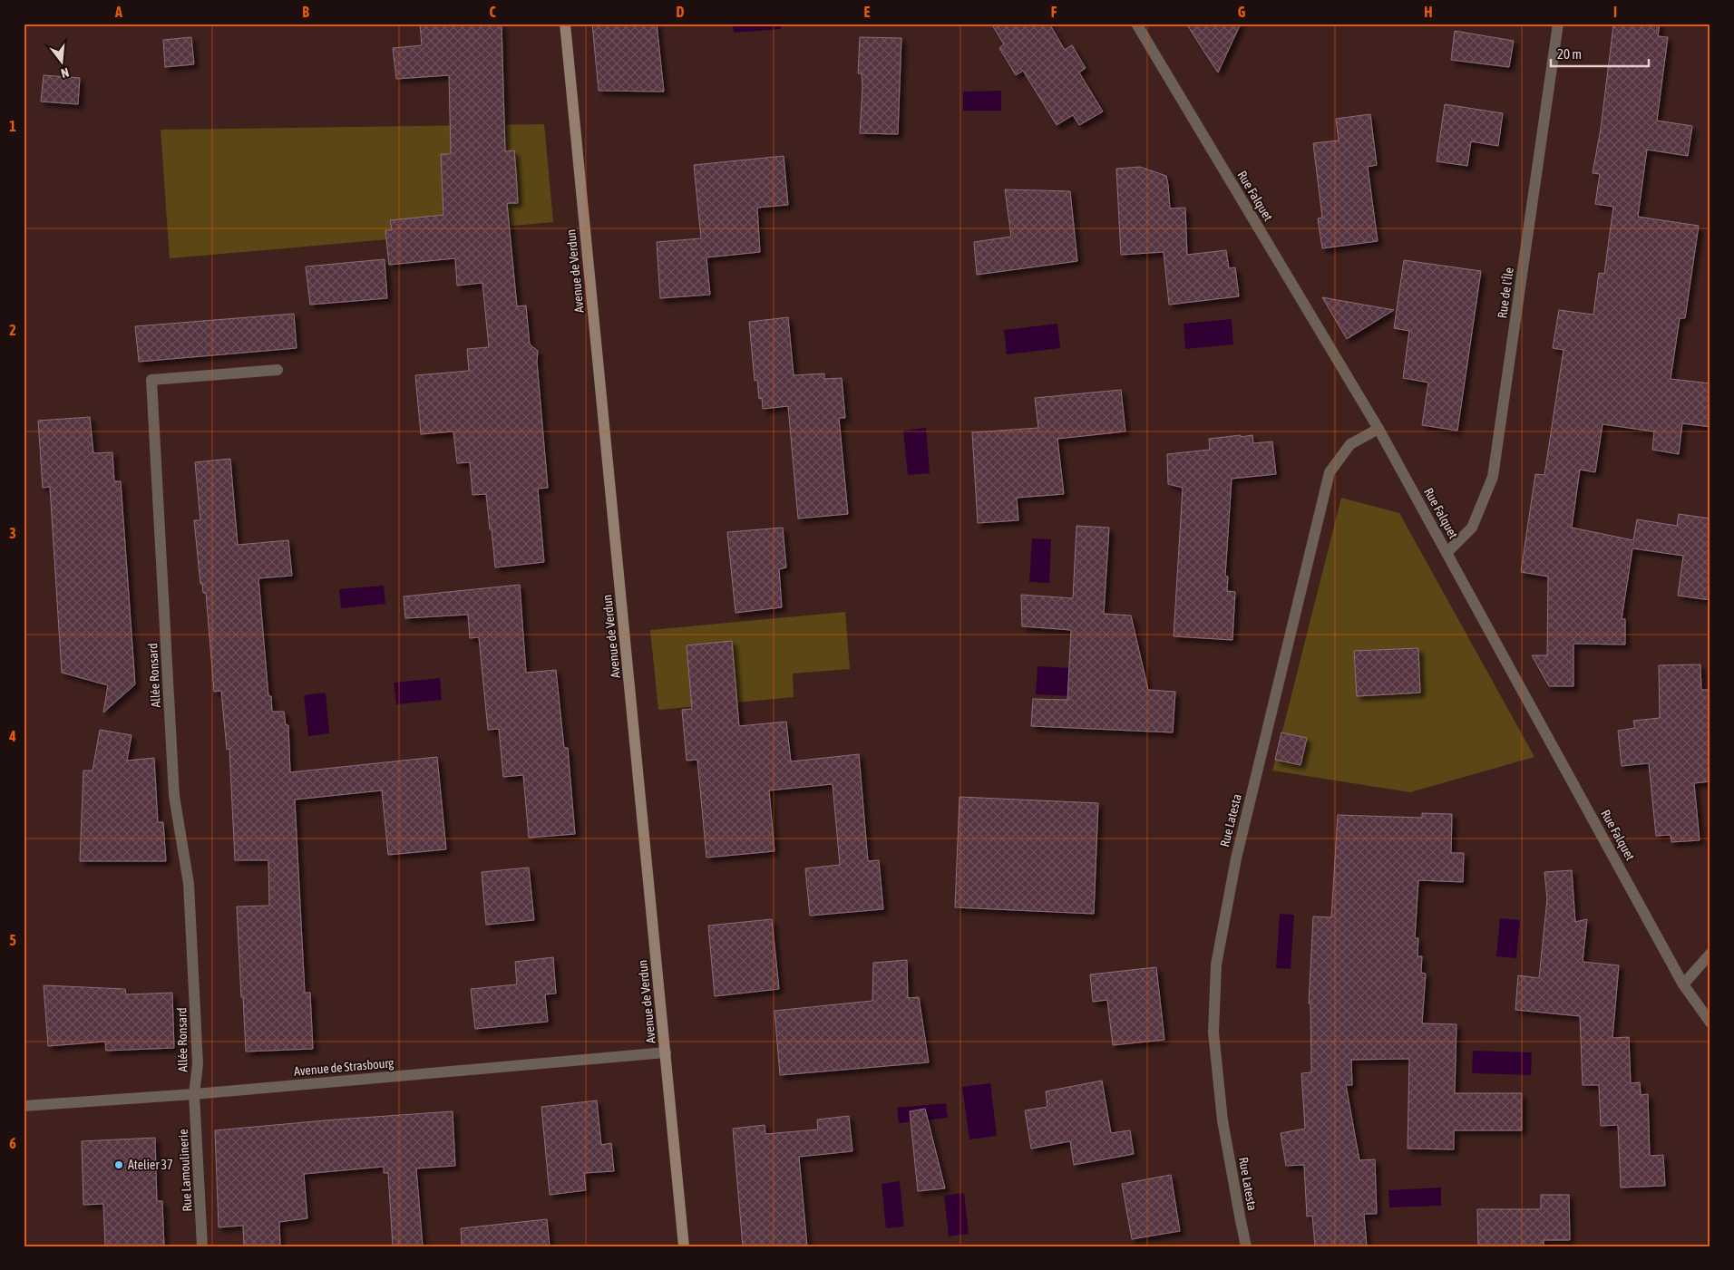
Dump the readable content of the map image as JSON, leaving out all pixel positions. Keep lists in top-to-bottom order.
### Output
{
  "streets": {
    "street": [
      "Rue Falquet",
      "Avenue de Verdun",
      "Rue de l'Île",
      "Allée Ronsard",
      "Rue Latesta",
      "Avenue de Strasbourg",
      "Rue Lamoulinerie"
    ]
  },
  "crossings": [
    ["Rue Falquet", "Rue de l'Île"],
    ["Rue Falquet", "Rue Latesta"],
    ["Avenue de Verdun", "Avenue de Strasbourg"],
    ["Allée Ronsard", "Avenue de Strasbourg"],
    ["Allée Ronsard", "Rue Lamoulinerie"],
    ["Avenue de Strasbourg", "Rue Lamoulinerie"]
  ],
  "places": ["Atelier 37"],
  "scale_bar": "20 m",
  "north": "bottom",
  "grid": {
    "columns": [
      "A",
      "B",
      "C",
      "D",
      "E",
      "F",
      "G",
      "H",
      "I"
    ],
    "rows": [
      "1",
      "2",
      "3",
      "4",
      "5",
      "6"
    ]
  }
}
